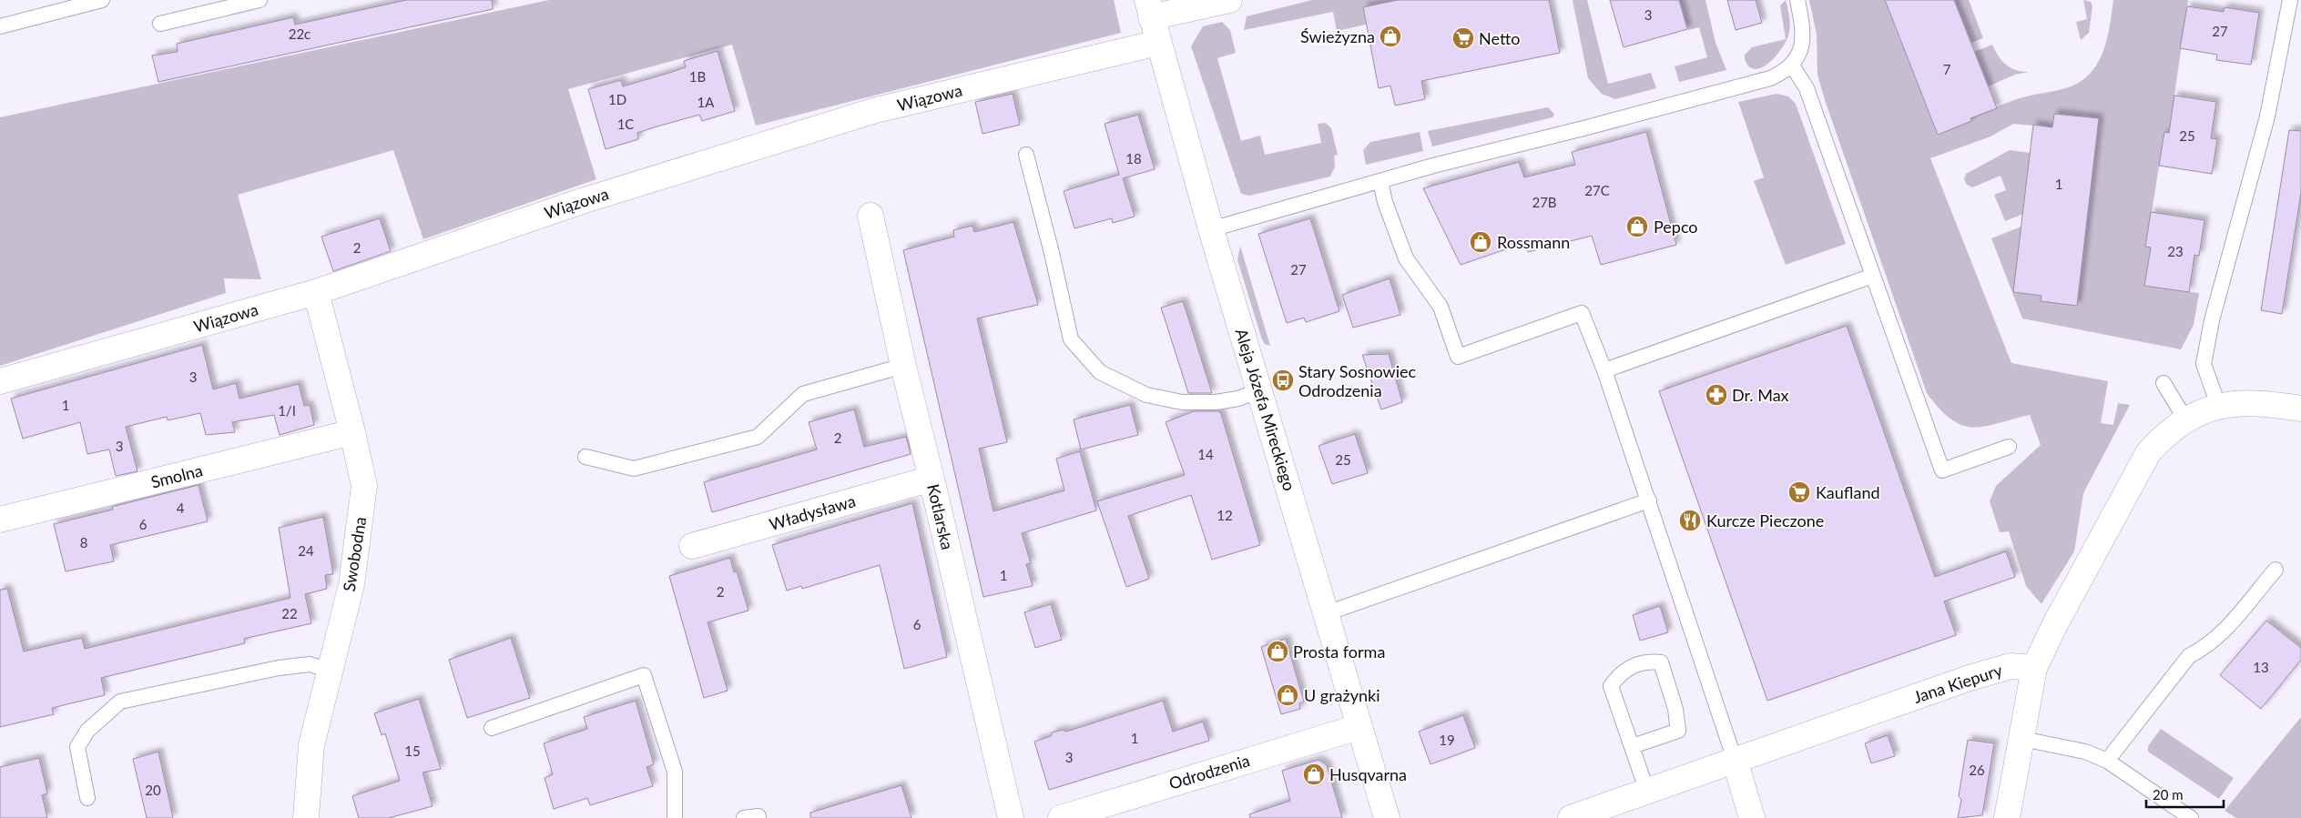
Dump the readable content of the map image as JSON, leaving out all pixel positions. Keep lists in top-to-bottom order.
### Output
{
  "streets": {
    "street": [
      "Wiązowa",
      "Aleja Józefa Mireckiego",
      "Smolna",
      "Władysława",
      "Kotlarska",
      "Swobodna",
      "Jana Kiepury",
      "Odrodzenia"
    ]
  },
  "crossings": [
    ["Wiązowa", "Aleja Józefa Mireckiego"],
    ["Wiązowa", "Swobodna"],
    ["Aleja Józefa Mireckiego", "Odrodzenia"],
    ["Smolna", "Swobodna"],
    ["Władysława", "Kotlarska"]
  ],
  "places": {
    "shop": [
      "Świeżyzna",
      "Pepco",
      "Rossmann",
      "Prosta forma",
      "U grażynki",
      "Husqvarna"
    ],
    "supermarket": ["Netto", "Kaufland"],
    "bus stop": ["Stary Sosnowiec Odrodzenia"],
    "pharmacy": ["Dr. Max"],
    "restaurant": ["Kurcze Pieczone"]
  },
  "house_numbers": [
    "3",
    "27",
    "22c",
    "7",
    "1B",
    "1D",
    "1A",
    "1C",
    "25",
    "18",
    "1",
    "27C",
    "27B",
    "2",
    "23",
    "27",
    "3",
    "1",
    "1/I",
    "2",
    "3",
    "14",
    "25",
    "4",
    "12",
    "6",
    "8",
    "24",
    "1",
    "2",
    "22",
    "6",
    "13",
    "1",
    "19",
    "15",
    "3",
    "26",
    "20"
  ],
  "scale_bar": "20 m"
}
